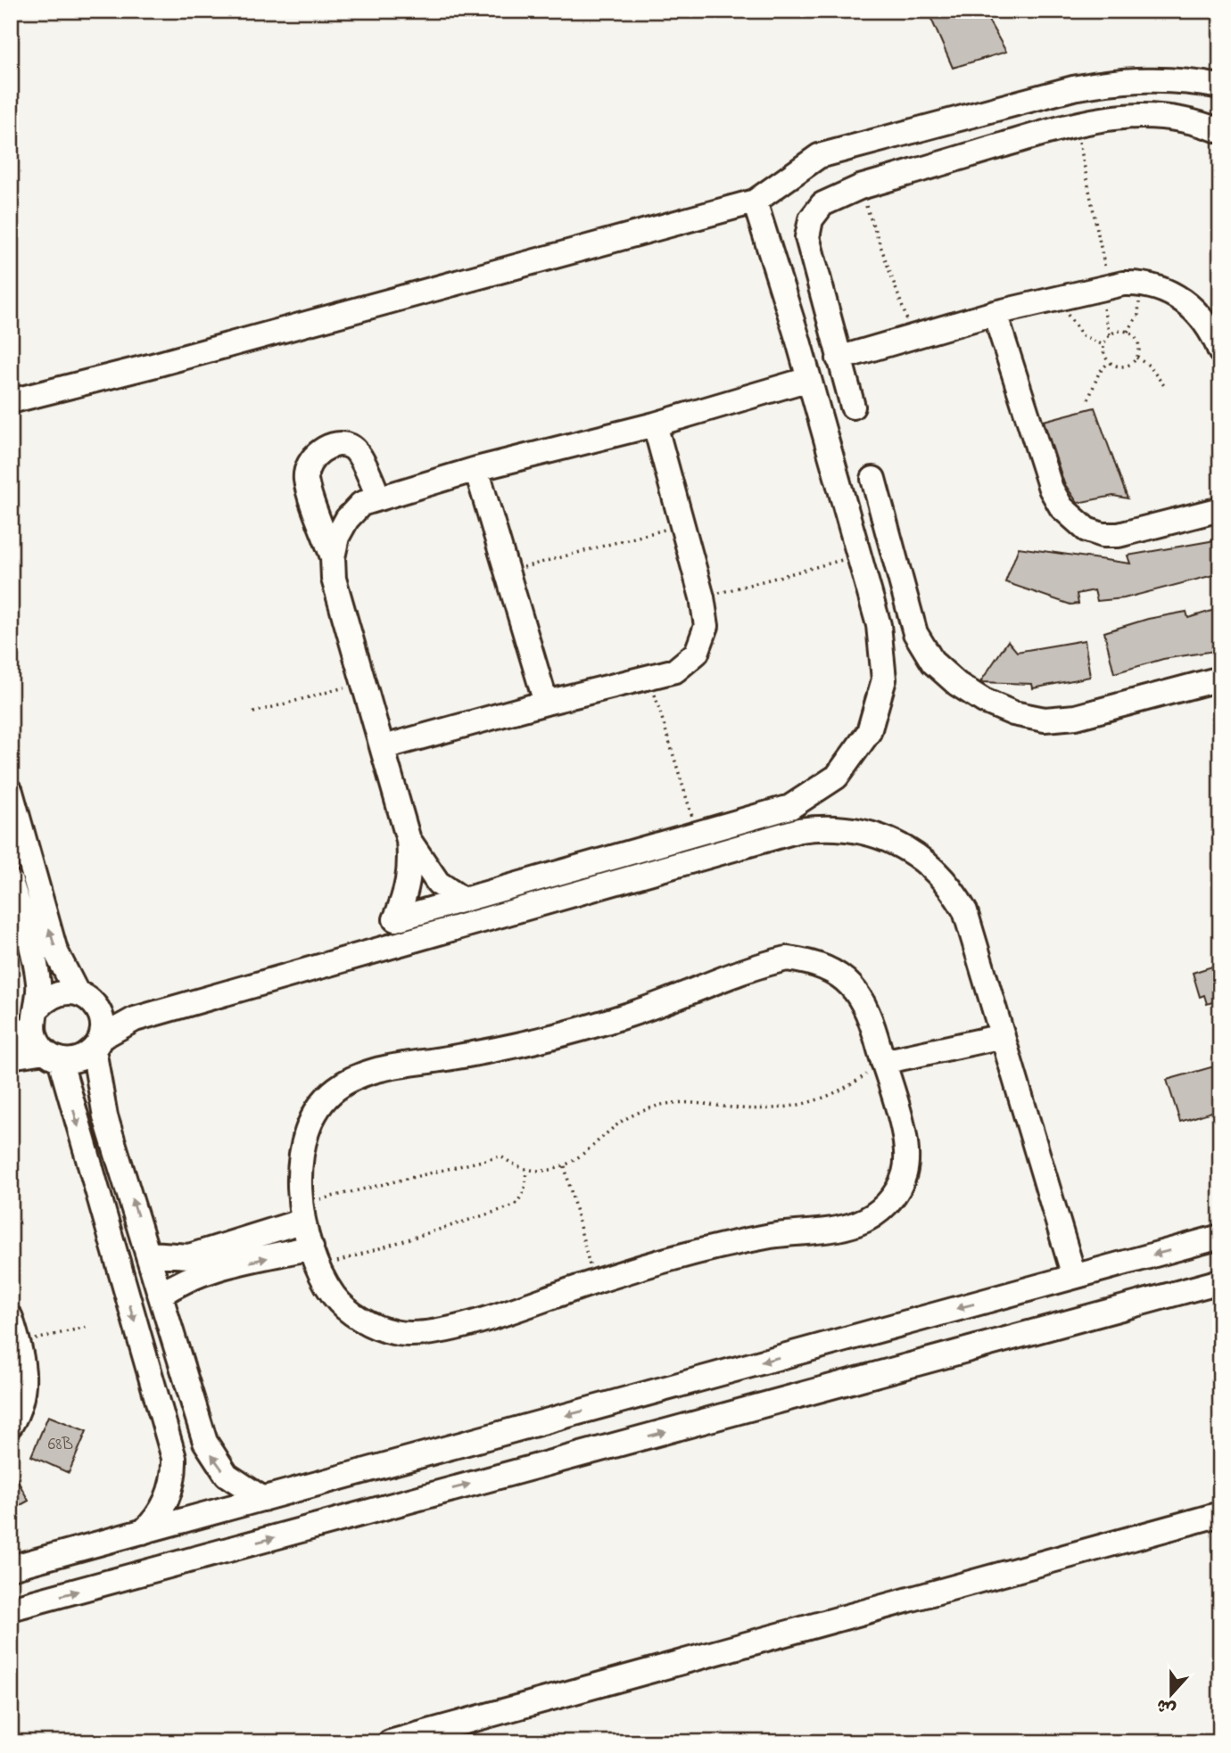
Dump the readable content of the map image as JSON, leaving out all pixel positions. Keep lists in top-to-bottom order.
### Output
{
  "house_numbers": ["68B"],
  "north": "bottom"
}
